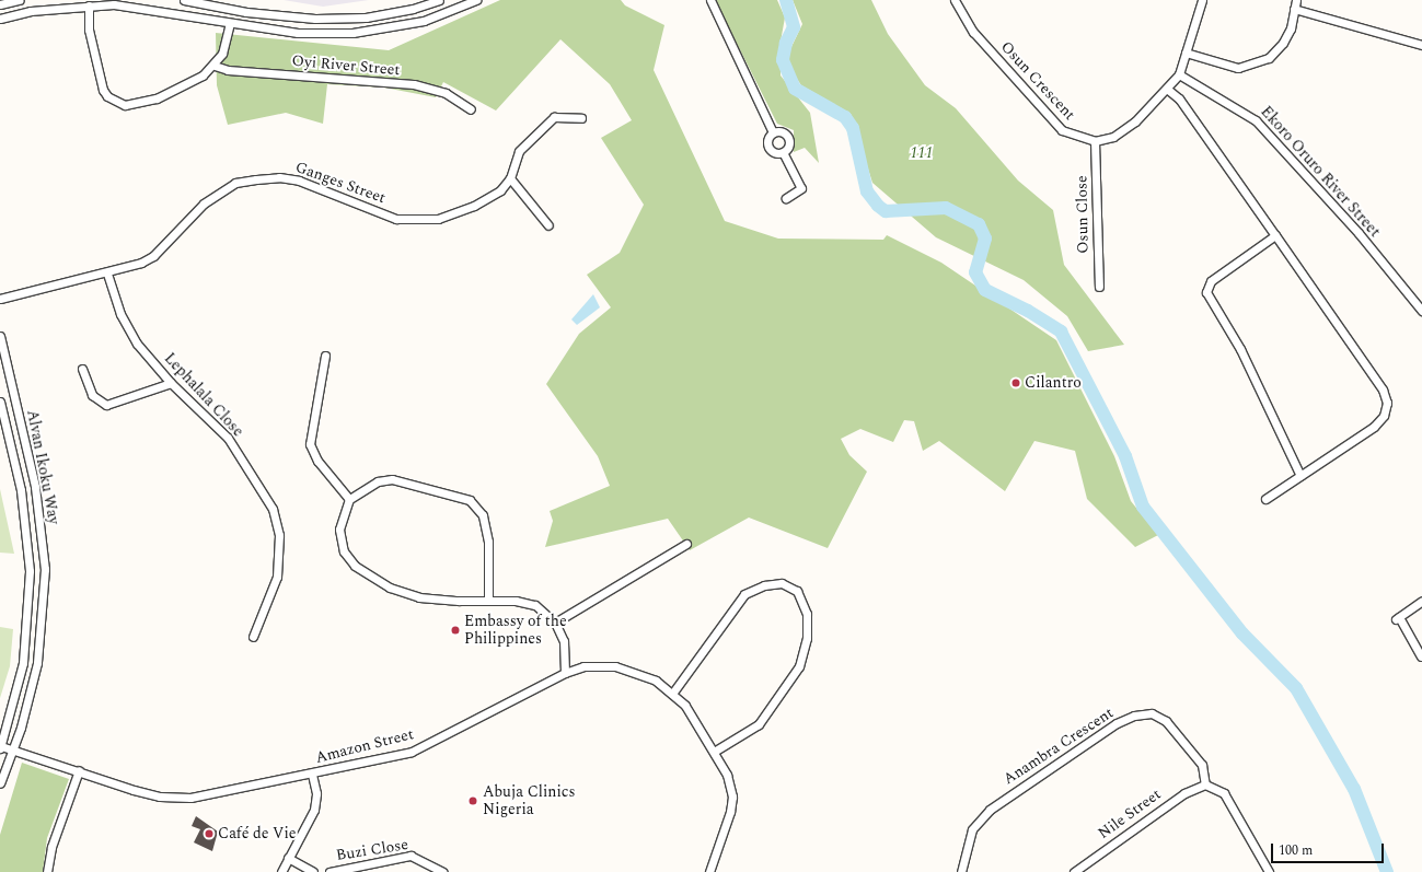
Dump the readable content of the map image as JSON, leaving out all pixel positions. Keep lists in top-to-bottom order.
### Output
{
  "streets": {
    "street": [
      "Oyi River Street",
      "Osun Crescent",
      "Ekoro Oruro River Street",
      "Ganges Street",
      "Osun Close",
      "Lephalala Close",
      "Alvan Ikoku Way",
      "Amazon Street",
      "Anambra Crescent",
      "Nile Street",
      "Buzi Close"
    ]
  },
  "crossings": [
    ["Osun Crescent", "Osun Close"],
    ["Ganges Street", "Lephalala Close"],
    ["Alvan Ikoku Way", "Amazon Street"],
    ["Anambra Crescent", "Nile Street"]
  ],
  "parks": ["111"],
  "places": [
    "Cilantro",
    "Embassy of the Philippines",
    "Abuja Clinics Nigeria",
    "Café de Vie"
  ],
  "scale_bar": "100 m"
}
